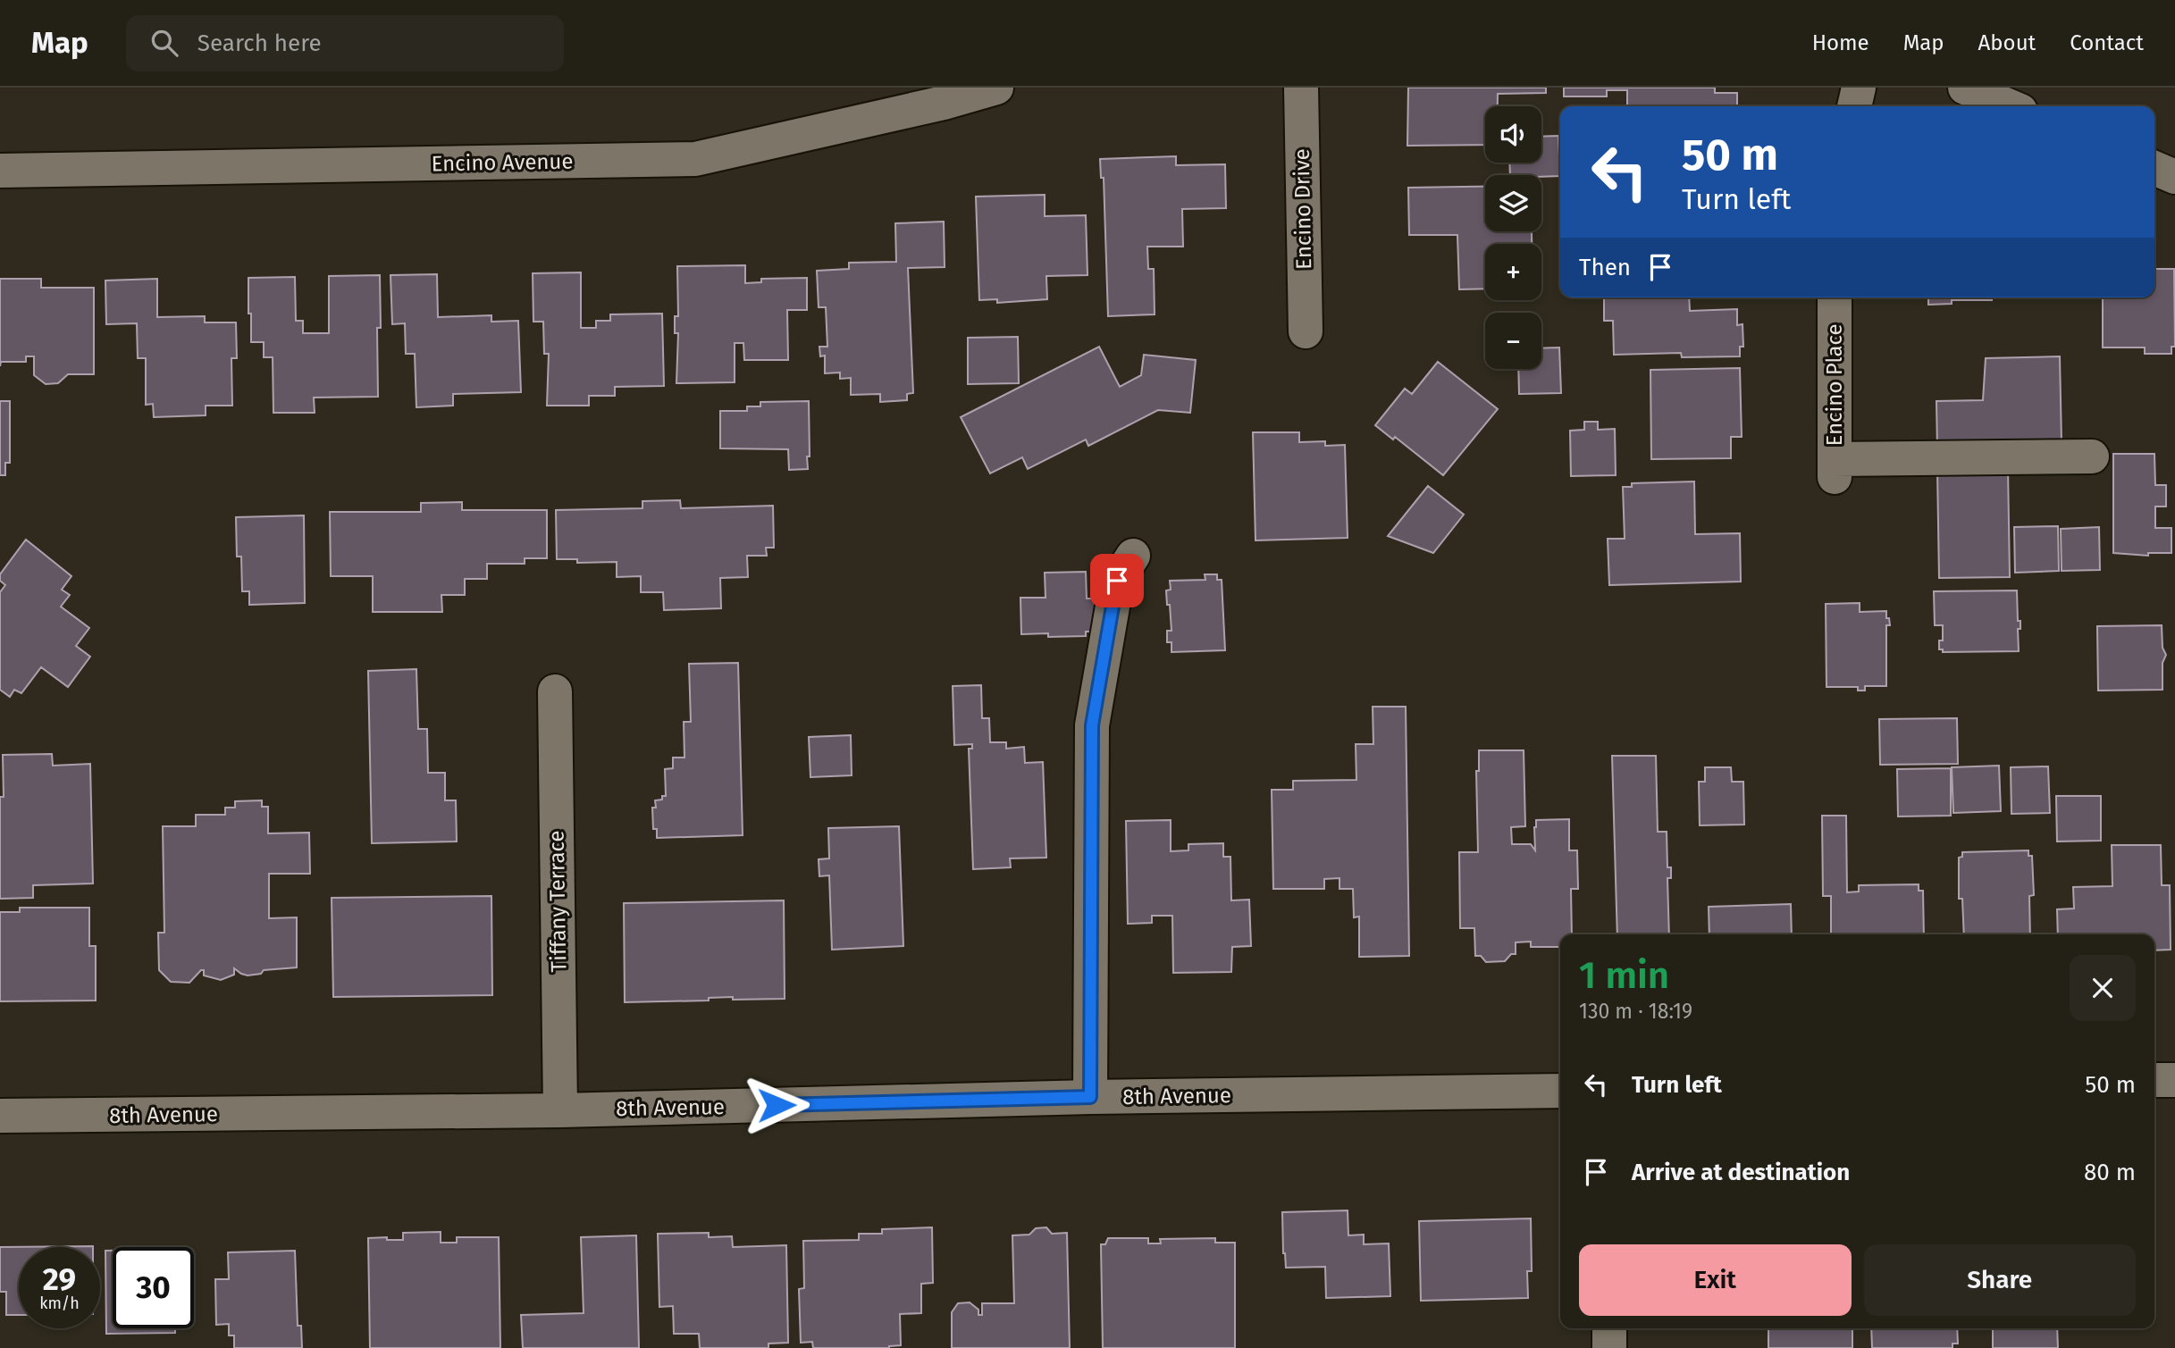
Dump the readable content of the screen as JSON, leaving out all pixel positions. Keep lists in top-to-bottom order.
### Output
{
  "streets": {
    "street": [
      "Encino Avenue",
      "Encino Drive",
      "Encino Place",
      "Tiffany Terrace",
      "8th Avenue"
    ]
  },
  "crossings": [
    ["Tiffany Terrace", "8th Avenue"]
  ],
  "page": {
    "header": "Map",
    "search": "Search here",
    "nav": [
      "Home",
      "Map",
      "About",
      "Contact"
    ],
    "map_buttons": ["+", "−"],
    "turn": ["50 m", "Turn left"],
    "then": "Then",
    "heading": ["1 min", "130 m · 18:19"],
    "list": [
      {
        "name": "Turn left",
        "value": "50 m"
      },
      {
        "name": "Arrive at destination",
        "value": "80 m"
      }
    ],
    "buttons": ["Exit", "Share"],
    "speed": "29 km/h",
    "limit": "30"
  }
}
